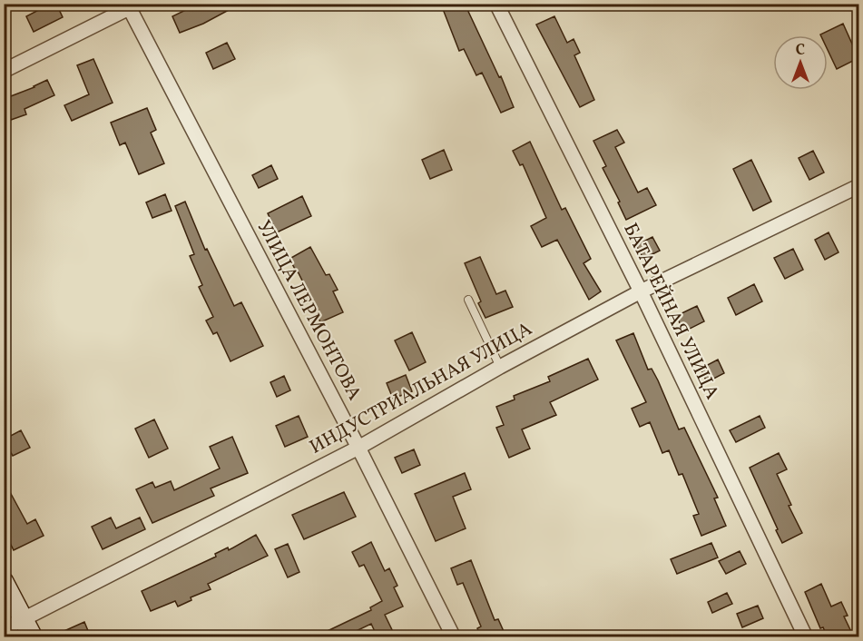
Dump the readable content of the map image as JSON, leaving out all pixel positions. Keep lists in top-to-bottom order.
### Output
{
  "streets": {
    "street": ["УЛИЦА ЛЕРМОНТОВА", "БАТАРЕЙНАЯ УЛИЦА", "ИНДУСТРИАЛЬНАЯ УЛИЦА"]
  },
  "crossings": [
    ["УЛИЦА ЛЕРМОНТОВА", "ИНДУСТРИАЛЬНАЯ УЛИЦА"],
    ["БАТАРЕЙНАЯ УЛИЦА", "ИНДУСТРИАЛЬНАЯ УЛИЦА"]
  ],
  "north": "top"
}
